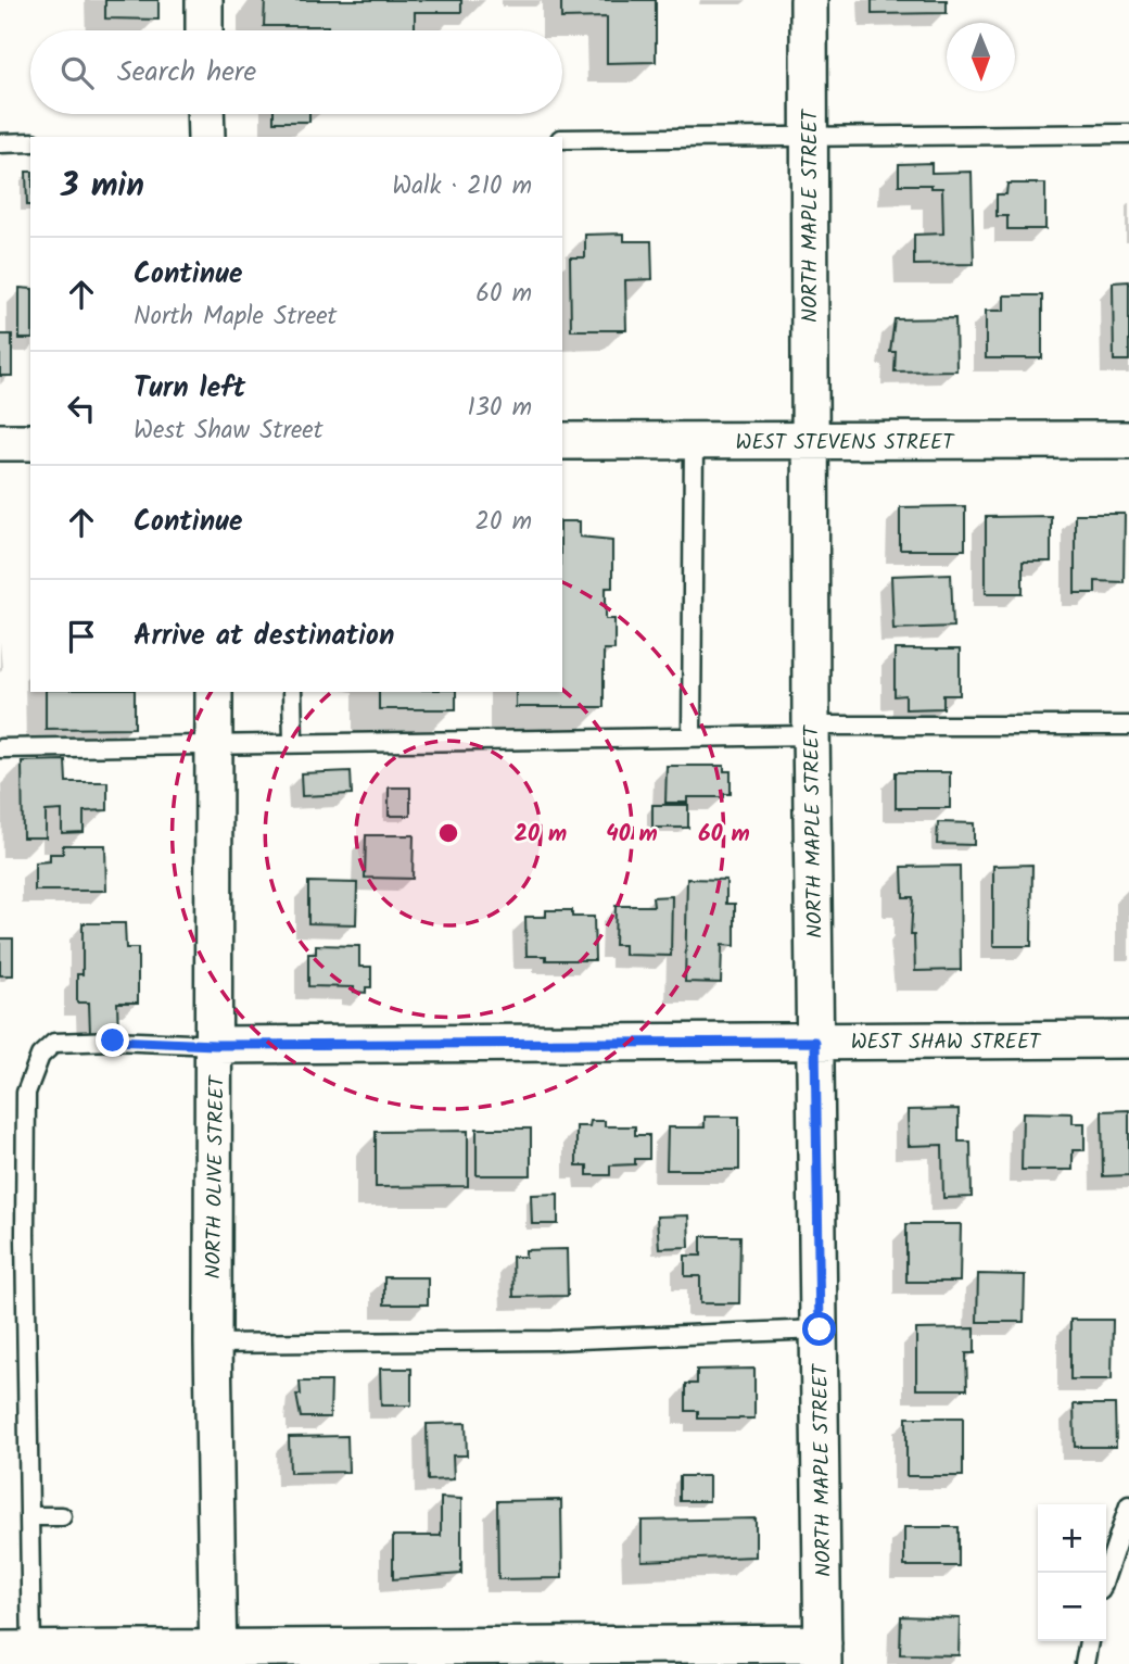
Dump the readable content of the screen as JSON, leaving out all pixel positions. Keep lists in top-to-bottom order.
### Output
{
  "streets": {
    "street": [
      "NORTH MAPLE STREET",
      "WEST STEVENS STREET",
      "WEST SHAW STREET",
      "NORTH OLIVE STREET"
    ]
  },
  "crossings": [
    ["NORTH MAPLE STREET", "WEST STEVENS STREET"],
    ["NORTH MAPLE STREET", "WEST SHAW STREET"],
    ["WEST SHAW STREET", "NORTH OLIVE STREET"]
  ],
  "north": "bottom",
  "page": {
    "search": "Search here",
    "heading": ["3 min", "Walk · 210 m"],
    "list": [
      ["Continue", "North Maple Street", "60 m"],
      ["Turn left", "West Shaw Street", "130 m"],
      ["Continue", "20 m"],
      "Arrive at destination"
    ],
    "map_buttons": ["+", "−"]
  },
  "rings": ["20 m", "40 m", "60 m"]
}
